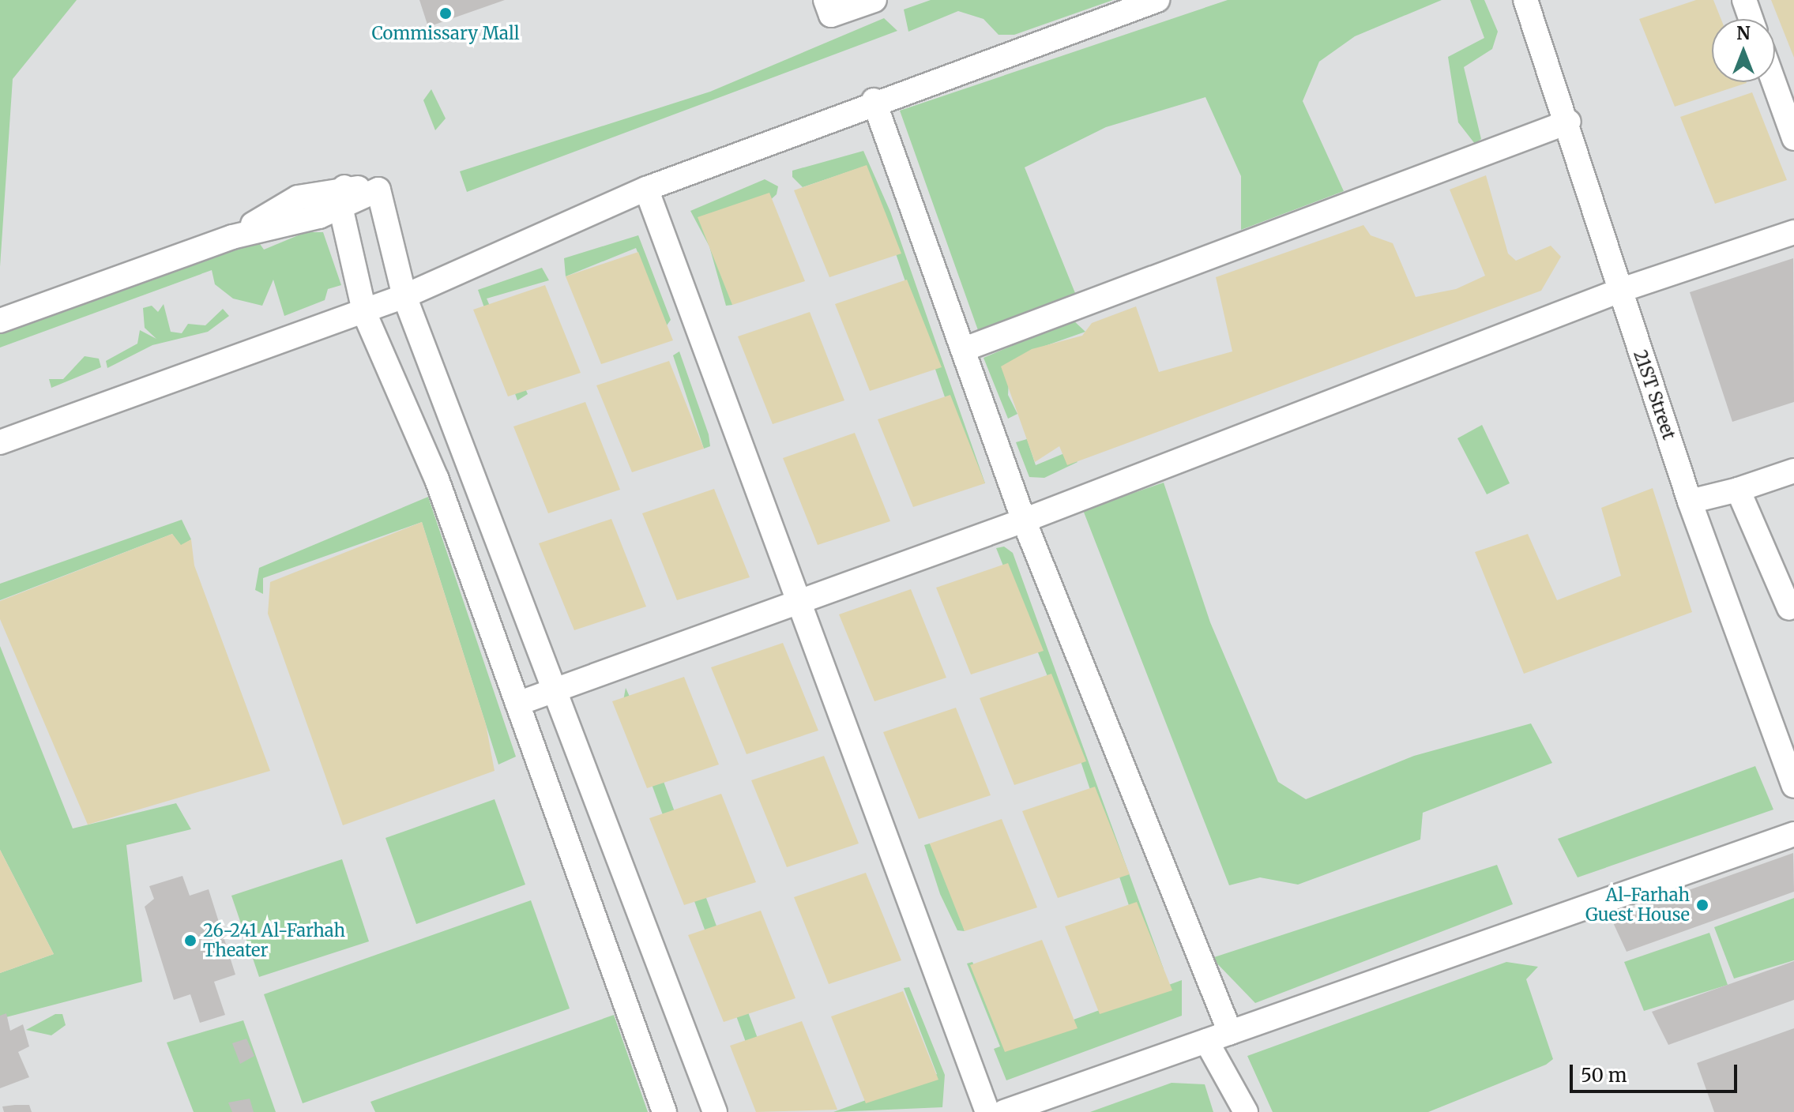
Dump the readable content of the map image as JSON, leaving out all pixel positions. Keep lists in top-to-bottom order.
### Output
{
  "streets": {
    "street": ["21ST Street"]
  },
  "places": ["Commissary Mall", "Al-Farhah Guest House", "26-241 Al-Farhah Theater"],
  "scale_bar": "50 m",
  "north": "top"
}
